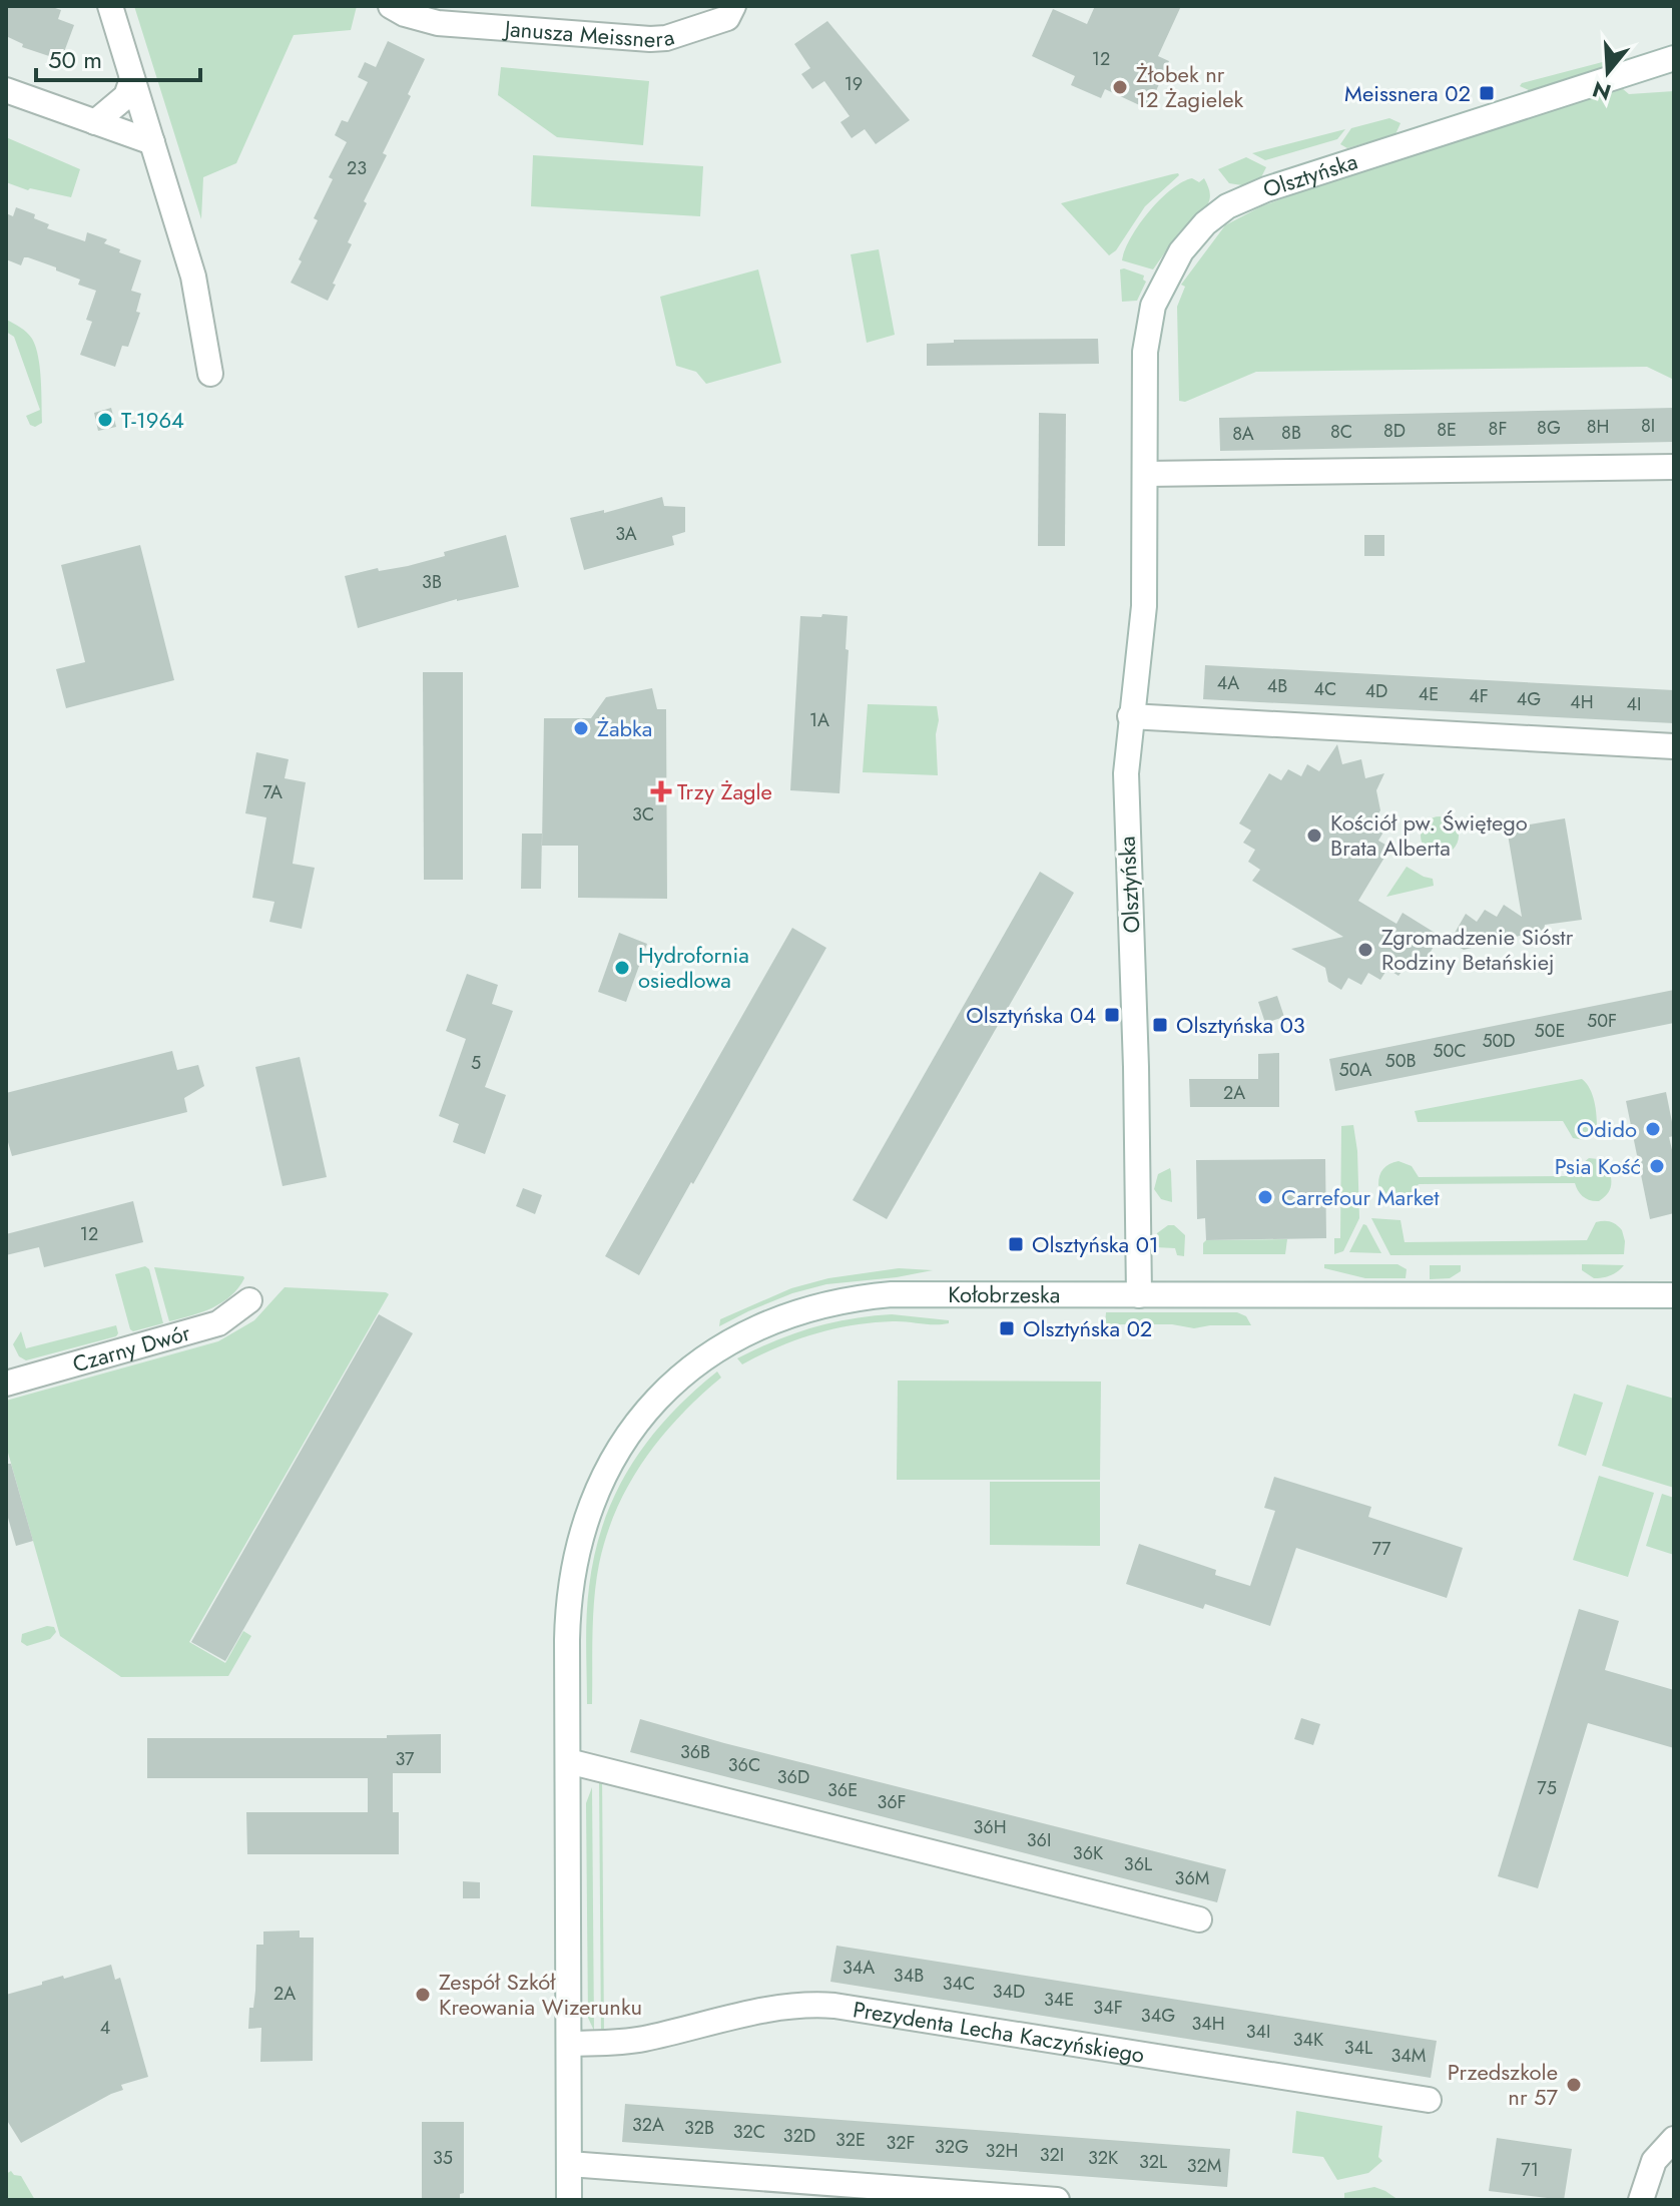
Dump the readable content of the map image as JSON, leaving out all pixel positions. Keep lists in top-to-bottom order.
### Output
{
  "streets": {
    "street": [
      "Janusza Meissnera",
      "Olsztyńska",
      "Kołobrzeska",
      "Czarny Dwór",
      "Prezydenta Lecha Kaczyńskiego"
    ]
  },
  "crossings": [
    ["Olsztyńska", "Kołobrzeska"]
  ],
  "places": {
    "other": [
      "Żłobek nr 12 Żagielek",
      "T-1964",
      "Żabka",
      "Kościół pw. Świętego Brata Alberta",
      "Zgromadzenie Sióstr Rodziny Betańskiej",
      "Hydrofornia osiedlowa",
      "Odido",
      "Psia Kość",
      "Carrefour Market",
      "Zespół Szkół Kreowania Wizerunku",
      "Przedszkole nr 57"
    ],
    "transit": [
      "Meissnera 02",
      "Olsztyńska 04",
      "Olsztyńska 03",
      "Olsztyńska 01",
      "Olsztyńska 02"
    ],
    "health": ["Trzy Żagle"]
  },
  "house_numbers": [
    "12",
    "19",
    "23",
    "8I",
    "8H",
    "8G",
    "8F",
    "8E",
    "8D",
    "8C",
    "8B",
    "8A",
    "3A",
    "3B",
    "4A",
    "4B",
    "4C",
    "4D",
    "4E",
    "4F",
    "4G",
    "4H",
    "4I",
    "1A",
    "7A",
    "3C",
    "50F",
    "50E",
    "50D",
    "50C",
    "50B",
    "5",
    "50A",
    "2A",
    "12",
    "77",
    "36B",
    "37",
    "36C",
    "36D",
    "75",
    "36E",
    "36F",
    "36H",
    "36I",
    "36K",
    "36L",
    "36M",
    "34A",
    "34B",
    "34C",
    "34D",
    "2A",
    "34E",
    "34F",
    "34G",
    "34H",
    "4",
    "34I",
    "34K",
    "34L",
    "34M",
    "32A",
    "32B",
    "32C",
    "32D",
    "32E",
    "32F",
    "32G",
    "32H",
    "32I",
    "35",
    "32K",
    "32L",
    "32M",
    "71"
  ],
  "scale_bar": "50 m",
  "north": "bottom"
}
